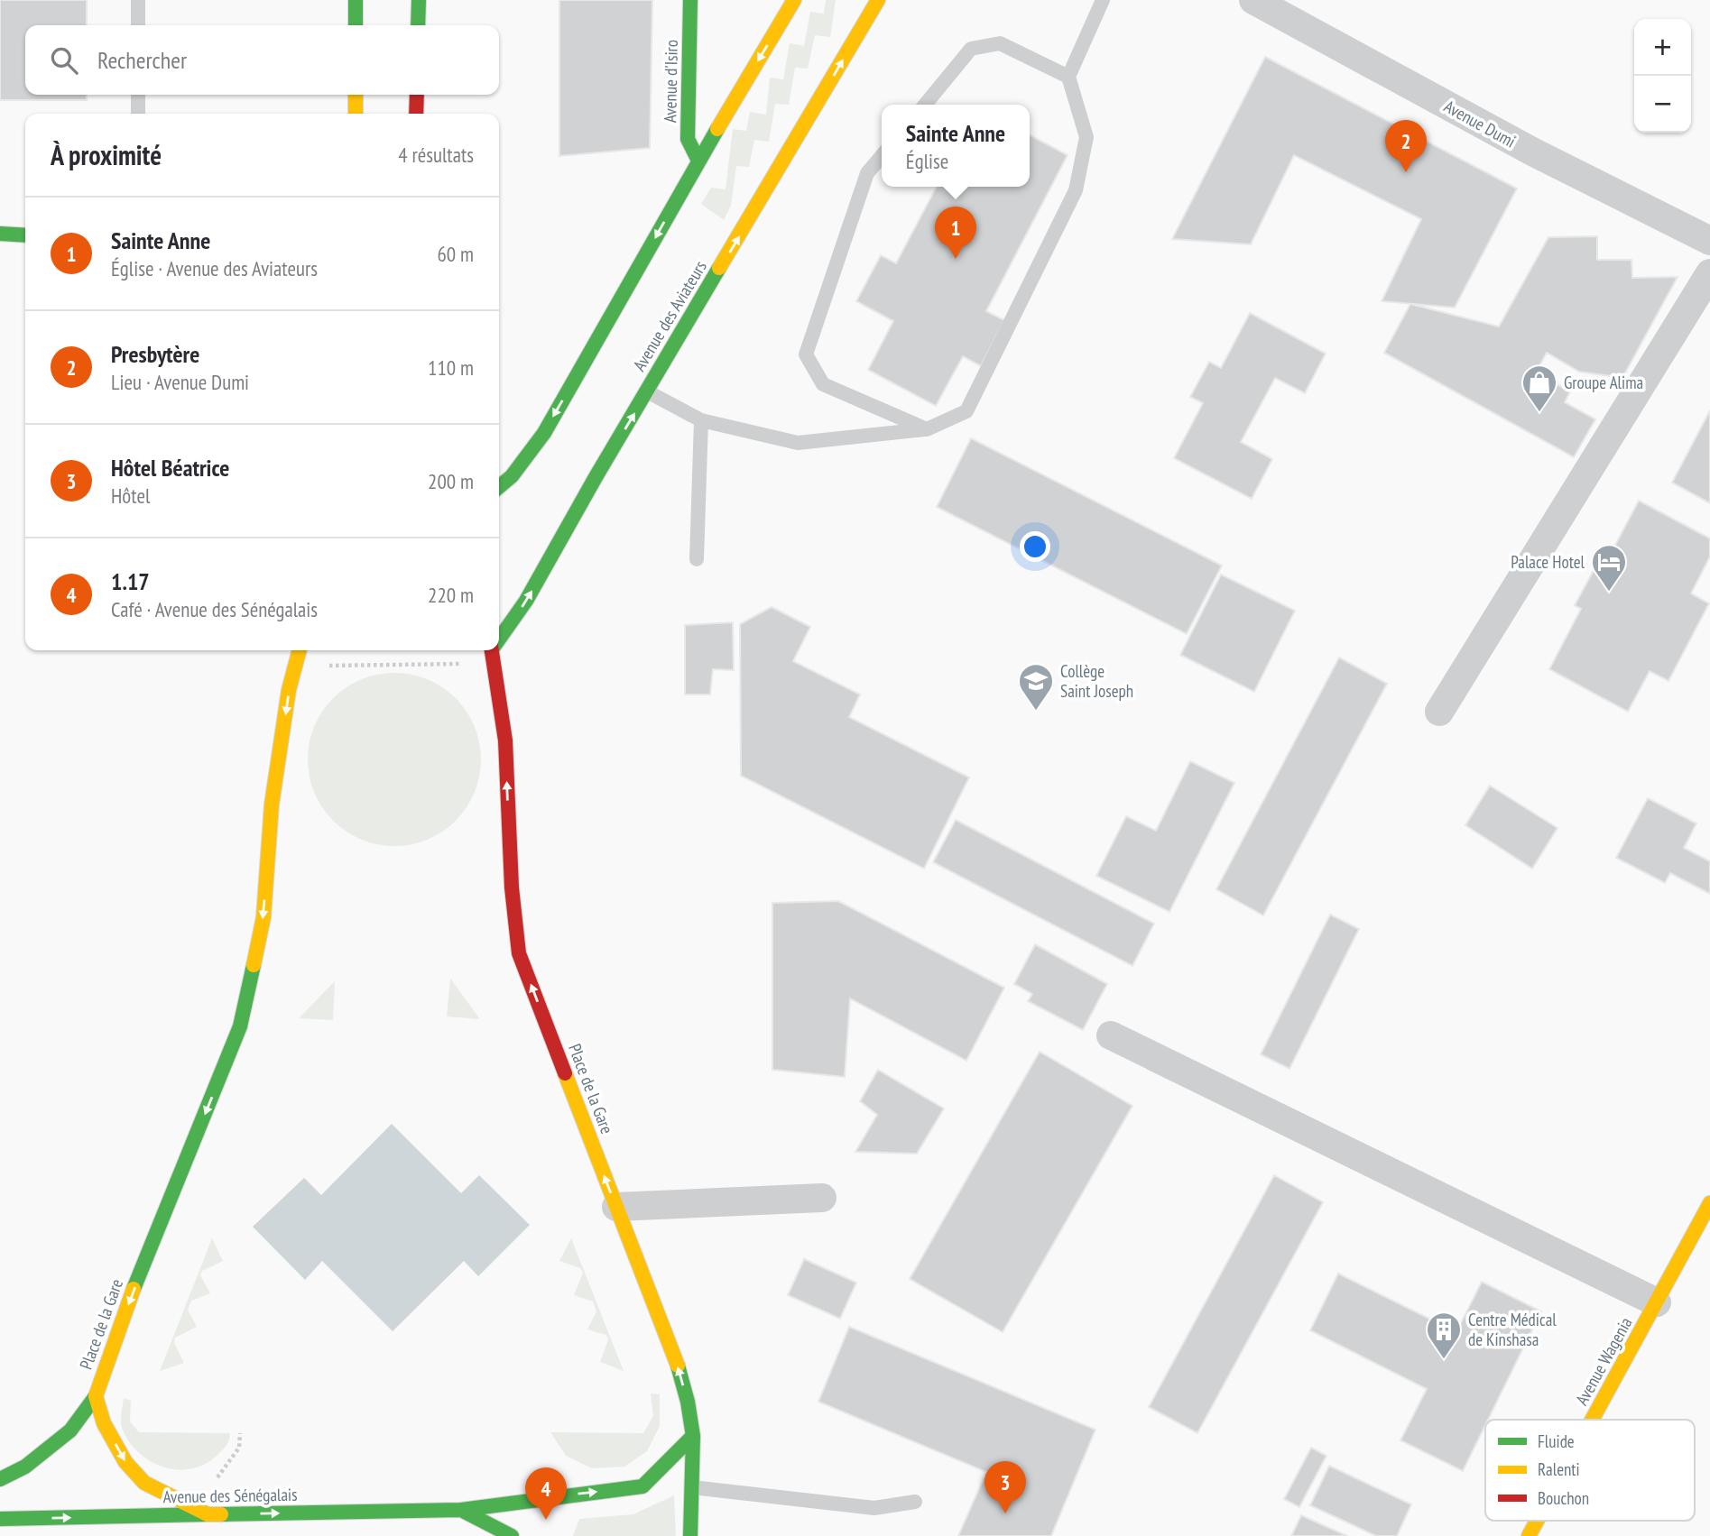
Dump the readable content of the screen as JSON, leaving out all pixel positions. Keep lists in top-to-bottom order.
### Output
{
  "streets": {
    "main road": [
      "Avenue d'Isiro",
      "Avenue des Aviateurs",
      "Place de la Gare",
      "Avenue Wagenia",
      "Avenue des Sénégalais"
    ],
    "street": ["Avenue Dumi"]
  },
  "crossings": [
    ["Place de la Gare", "Avenue des Sénégalais"]
  ],
  "one_way": ["Avenue des Sénégalais"],
  "places": {
    "shop": ["Groupe Alima"],
    "hotel": ["Palace Hotel"],
    "school or university": ["Collège Saint Joseph"],
    "building": ["Centre Médical de Kinshasa"]
  },
  "legend": ["Fluide", "Ralenti", "Bouchon"],
  "page": {
    "map_buttons": ["+", "−"],
    "search": "Rechercher",
    "popup": ["Sainte Anne", "Église"],
    "heading": ["À proximité", "4 résultats"],
    "pins": [
      "2",
      "1",
      "3",
      "4"
    ],
    "list": [
      {
        "mark": "1",
        "name": "Sainte Anne",
        "note": "Église · Avenue des Aviateurs",
        "value": "60 m"
      },
      {
        "mark": "2",
        "name": "Presbytère",
        "note": "Lieu · Avenue Dumi",
        "value": "110 m"
      },
      {
        "mark": "3",
        "name": "Hôtel Béatrice",
        "note": "Hôtel",
        "value": "200 m"
      },
      {
        "mark": "4",
        "name": "1.17",
        "note": "Café · Avenue des Sénégalais",
        "value": "220 m"
      }
    ]
  }
}
